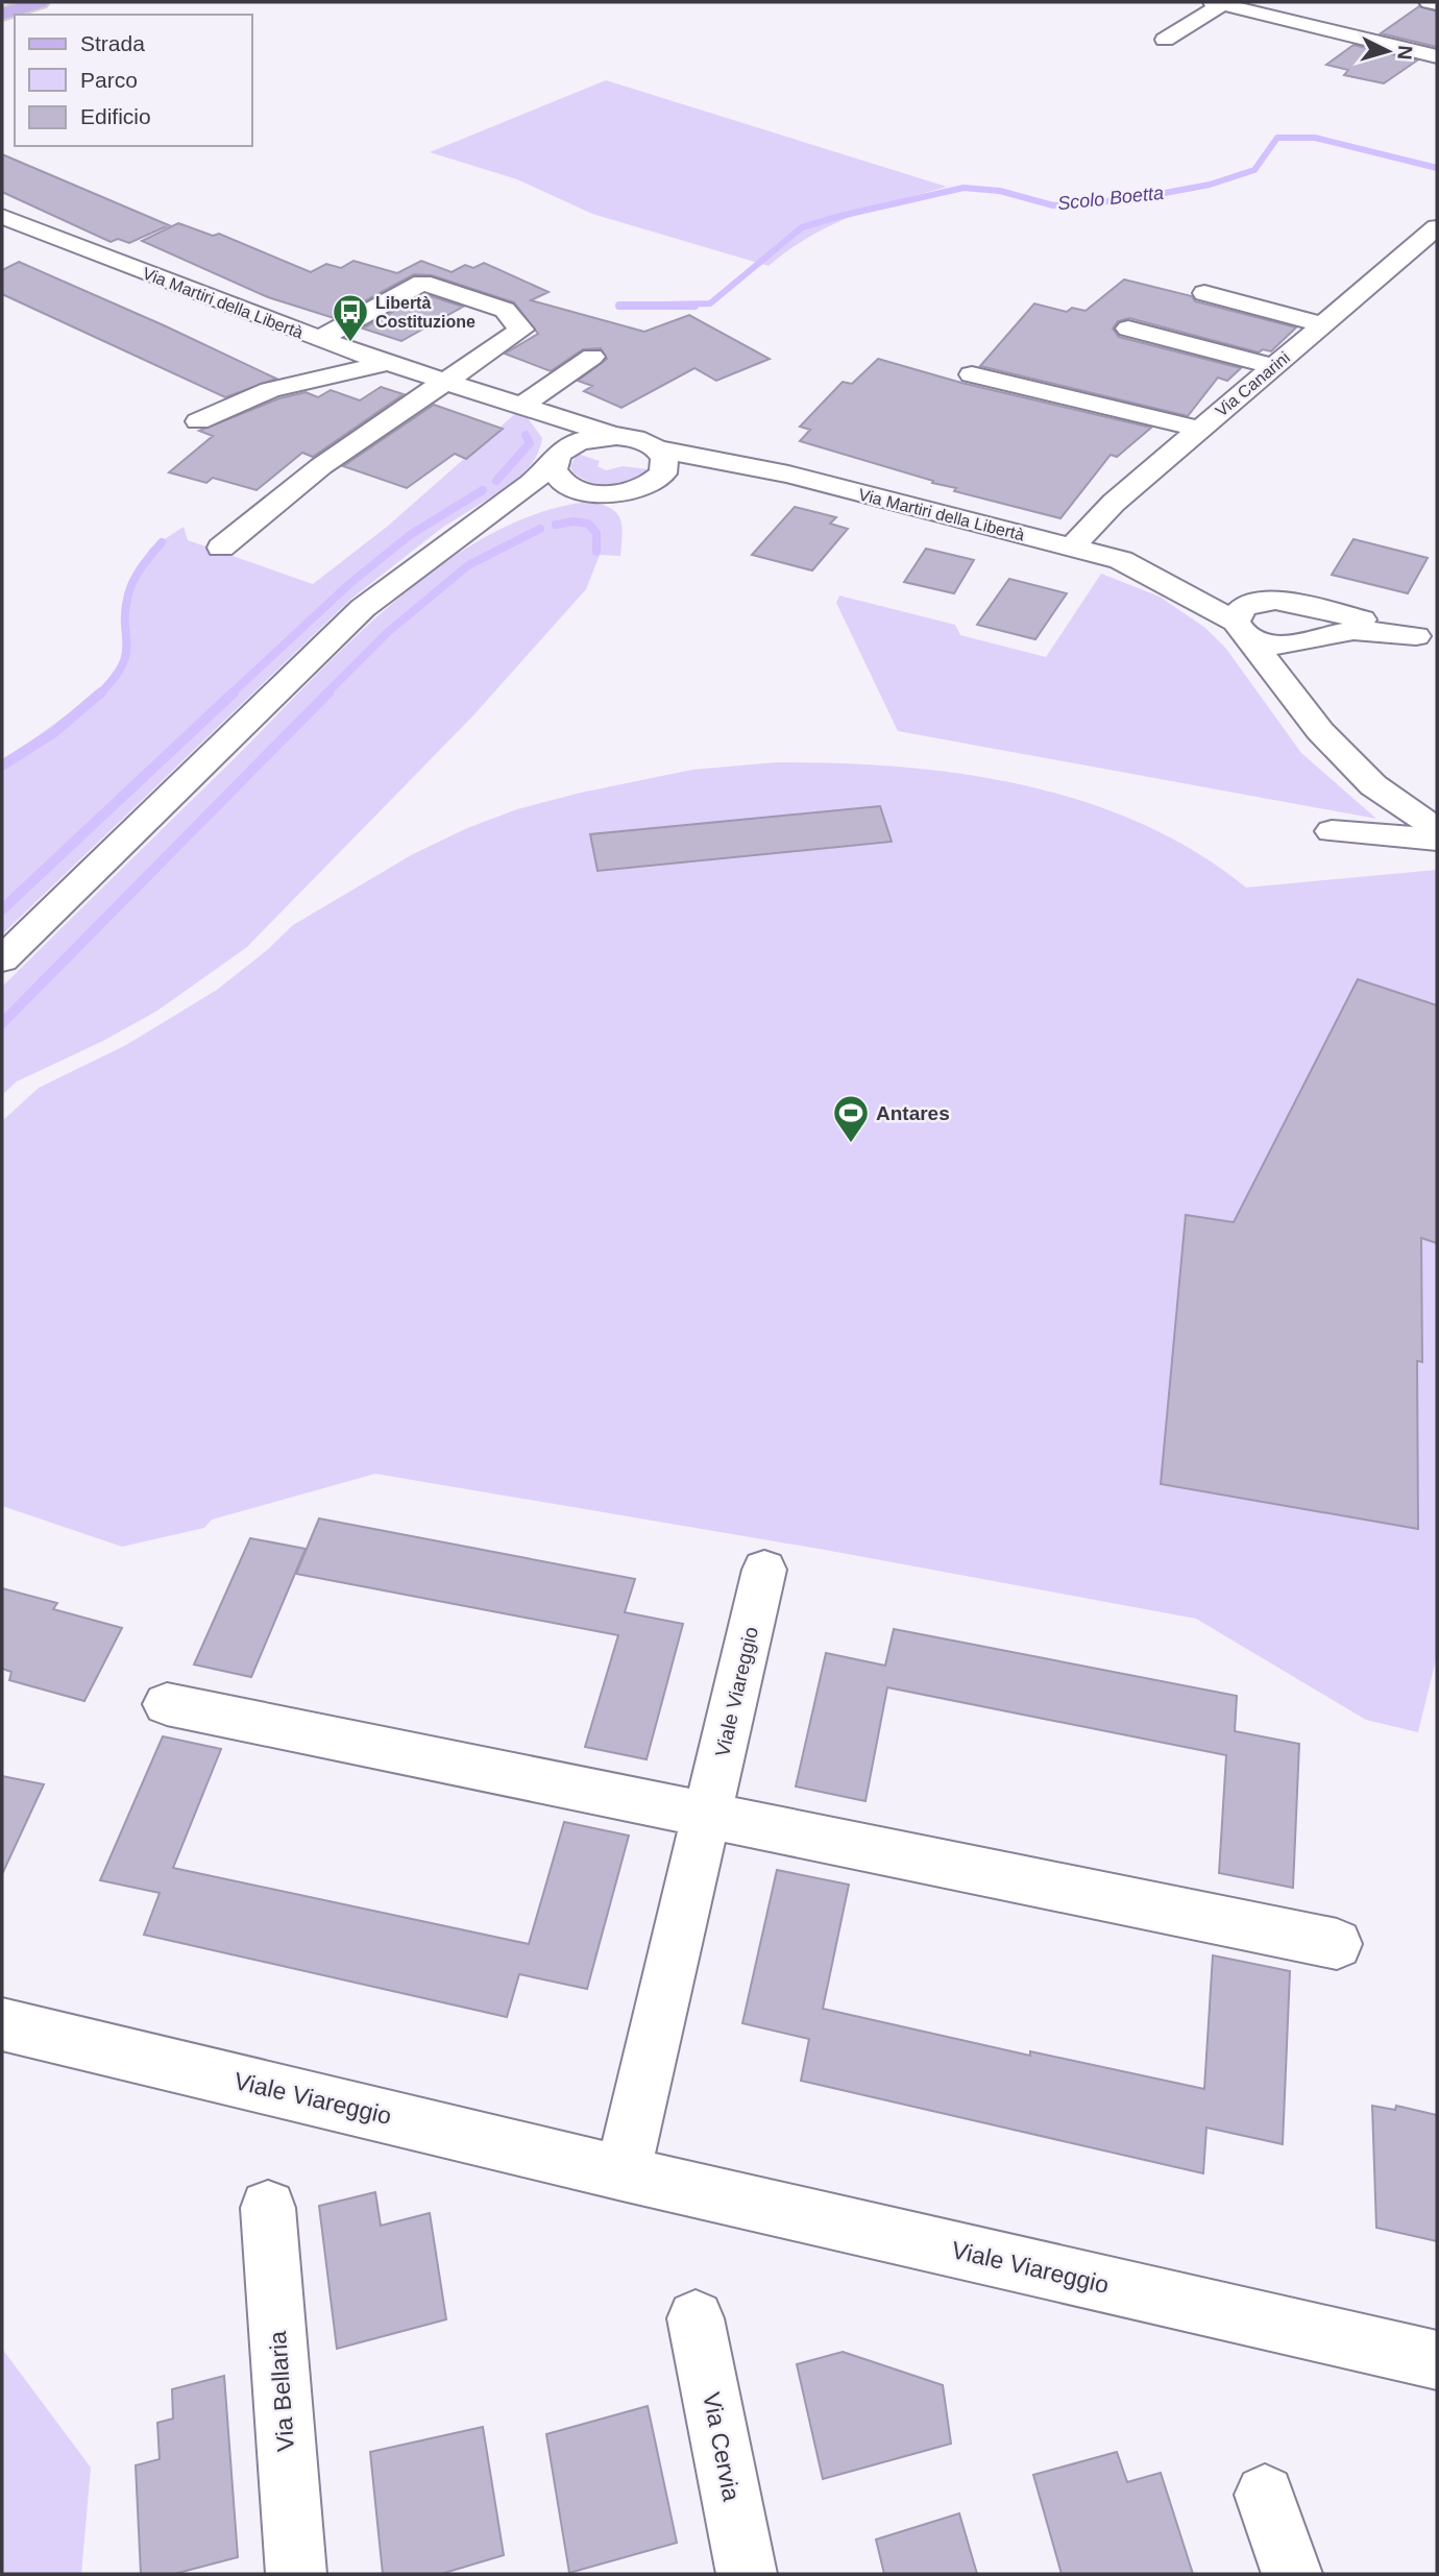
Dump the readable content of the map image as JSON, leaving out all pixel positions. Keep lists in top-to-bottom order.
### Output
{
  "streets": {
    "street": [
      "Via Martiri della Libertà",
      "Via Canarini",
      "Viale Viareggio",
      "Via Bellaria",
      "Via Cervia"
    ]
  },
  "crossings": [
    ["Via Martiri della Libertà", "Via Canarini"]
  ],
  "water": ["Scolo Boetta"],
  "places": {
    "bus stop": ["Libertà Costituzione"],
    "sports": ["Antares"]
  },
  "legend": ["Strada", "Parco", "Edificio"],
  "north": "right"
}
